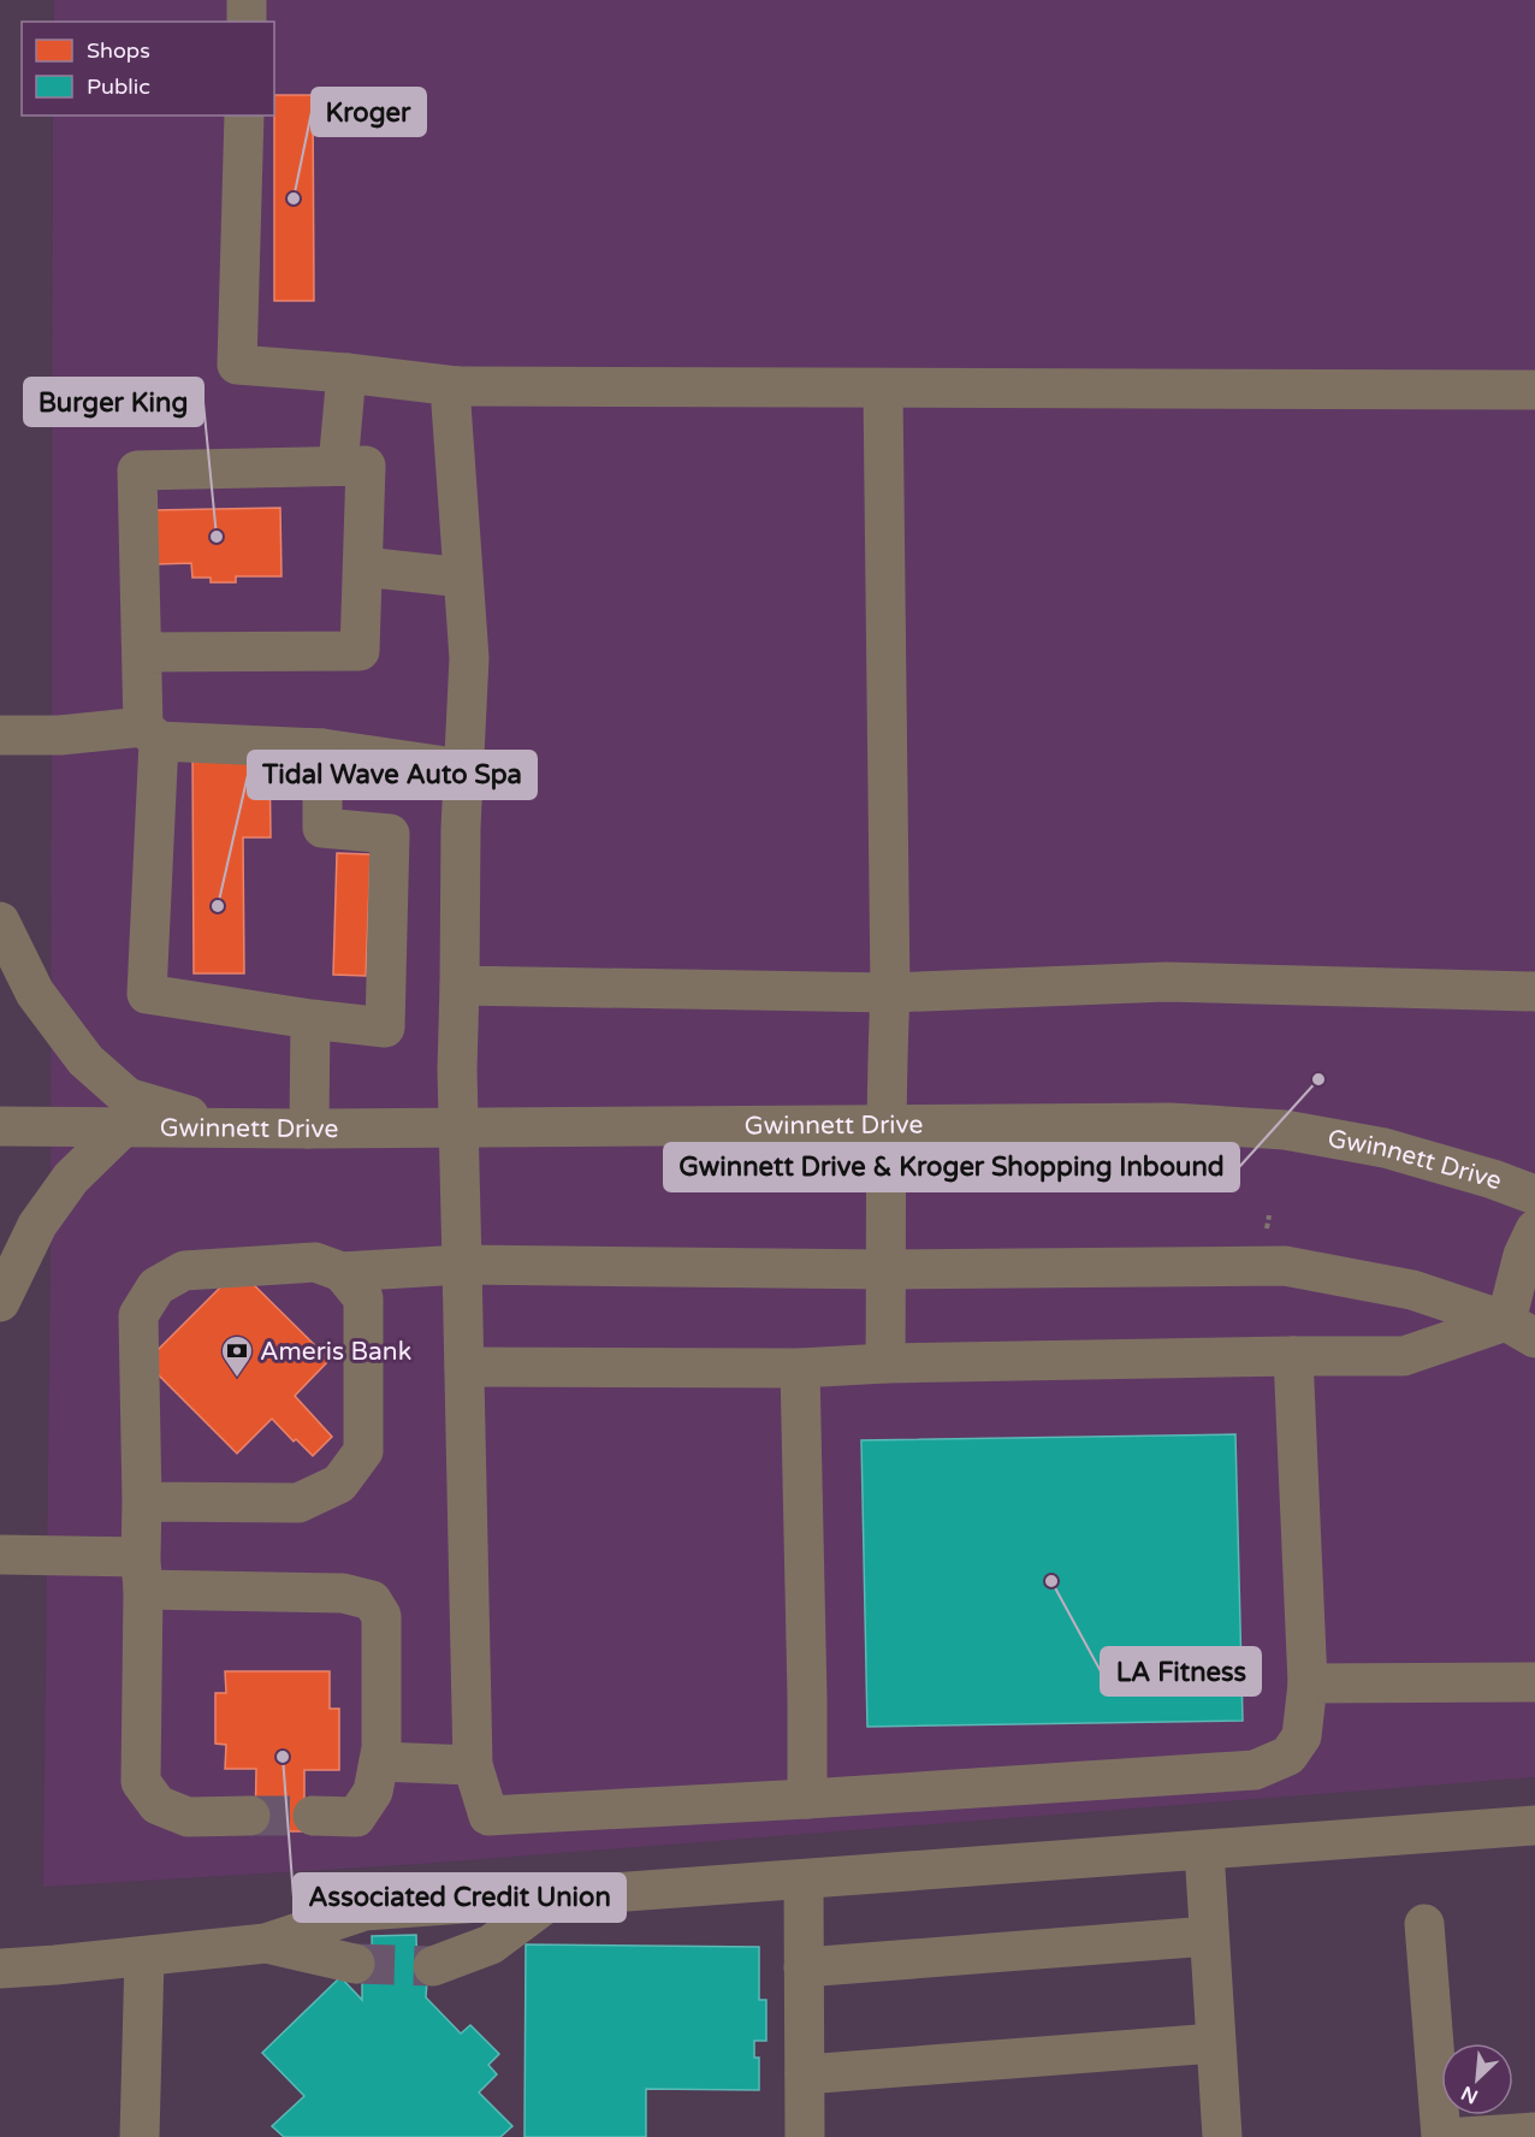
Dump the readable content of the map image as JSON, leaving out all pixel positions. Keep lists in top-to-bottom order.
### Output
{
  "streets": {
    "street": ["Gwinnett Drive"]
  },
  "places": {
    "other": [
      "Kroger",
      "Burger King",
      "Tidal Wave Auto Spa",
      "Gwinnett Drive & Kroger Shopping Inbound",
      "LA Fitness",
      "Associated Credit Union"
    ],
    "bank": ["Ameris Bank"]
  },
  "legend": ["Shops", "Public"],
  "north": "bottom left"
}
